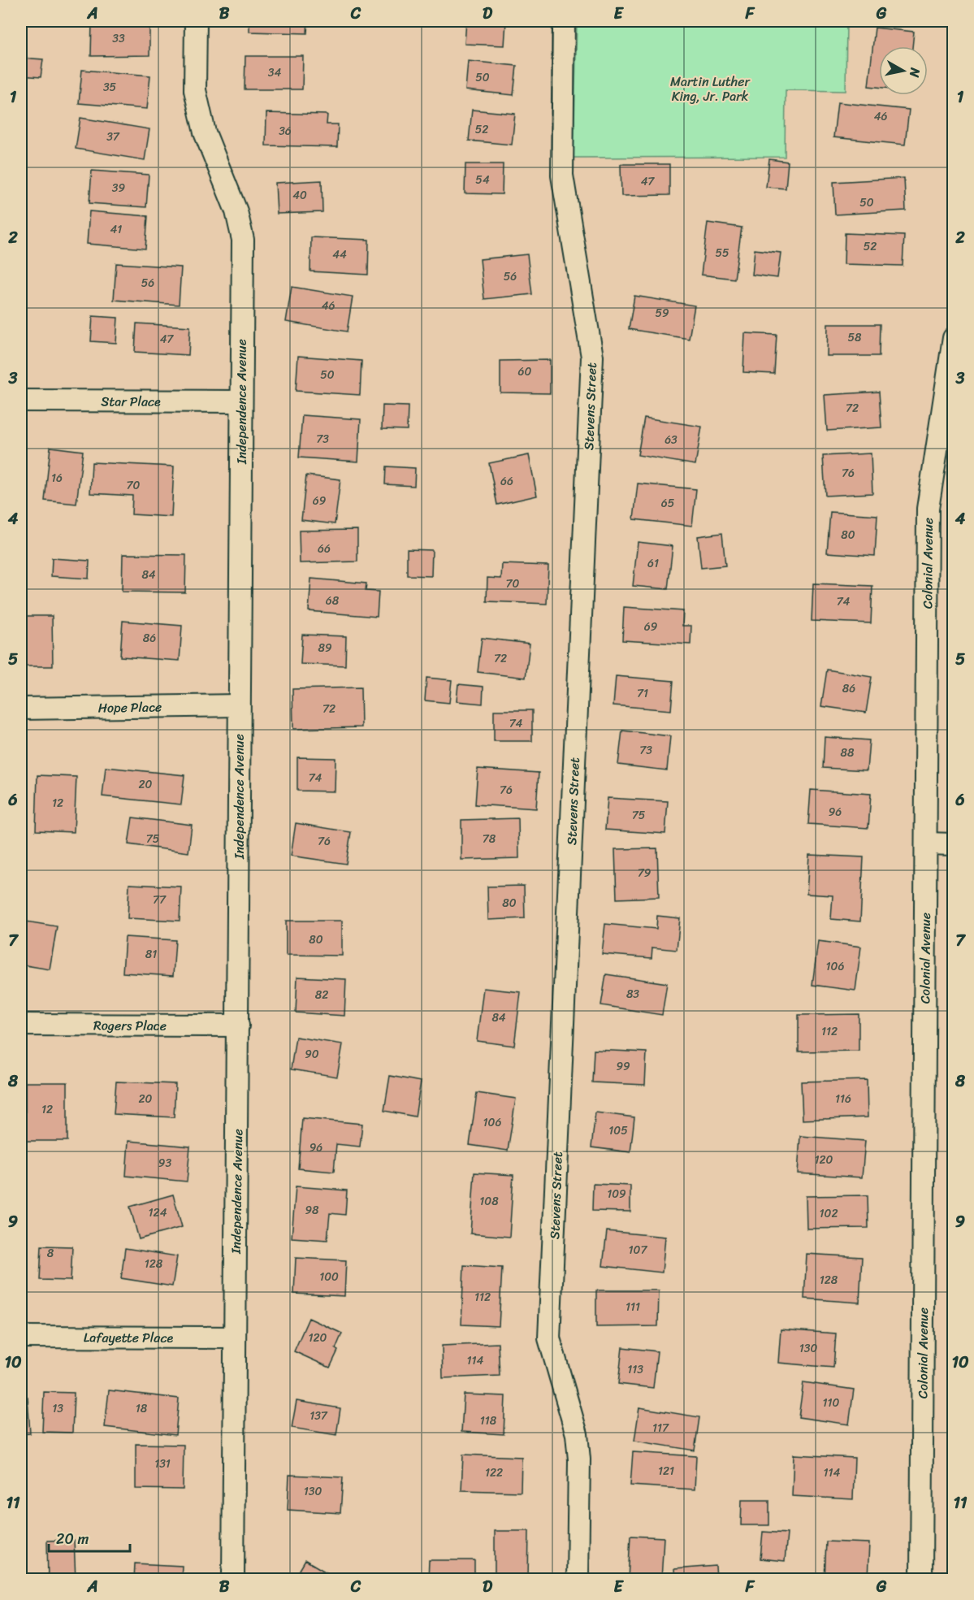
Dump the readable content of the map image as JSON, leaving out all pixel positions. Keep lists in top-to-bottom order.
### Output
{
  "streets": {
    "street": [
      "Star Place",
      "Independence Avenue",
      "Stevens Street",
      "Colonial Avenue",
      "Hope Place",
      "Rogers Place",
      "Lafayette Place"
    ]
  },
  "crossings": [
    ["Star Place", "Independence Avenue"],
    ["Independence Avenue", "Hope Place"],
    ["Independence Avenue", "Rogers Place"],
    ["Independence Avenue", "Lafayette Place"]
  ],
  "parks": ["Martin Luther King, Jr. Park"],
  "house_numbers": [
    "33",
    "34",
    "50",
    "35",
    "46",
    "52",
    "36",
    "37",
    "54",
    "47",
    "39",
    "40",
    "50",
    "41",
    "52",
    "55",
    "44",
    "56",
    "56",
    "46",
    "59",
    "58",
    "47",
    "60",
    "50",
    "72",
    "73",
    "63",
    "76",
    "16",
    "66",
    "70",
    "69",
    "65",
    "80",
    "66",
    "61",
    "84",
    "70",
    "68",
    "74",
    "69",
    "86",
    "89",
    "72",
    "86",
    "71",
    "72",
    "74",
    "73",
    "88",
    "74",
    "20",
    "76",
    "12",
    "96",
    "75",
    "75",
    "78",
    "76",
    "79",
    "77",
    "80",
    "80",
    "81",
    "106",
    "83",
    "82",
    "84",
    "112",
    "90",
    "99",
    "20",
    "116",
    "12",
    "106",
    "105",
    "96",
    "120",
    "93",
    "109",
    "108",
    "98",
    "124",
    "102",
    "107",
    "8",
    "128",
    "100",
    "128",
    "112",
    "111",
    "120",
    "130",
    "114",
    "113",
    "110",
    "13",
    "18",
    "137",
    "118",
    "117",
    "131",
    "121",
    "122",
    "114",
    "130"
  ],
  "scale_bar": "20 m",
  "north": "right",
  "grid": {
    "columns": [
      "A",
      "B",
      "C",
      "D",
      "E",
      "F",
      "G"
    ],
    "rows": [
      "1",
      "2",
      "3",
      "4",
      "5",
      "6",
      "7",
      "8",
      "9",
      "10",
      "11"
    ]
  }
}
